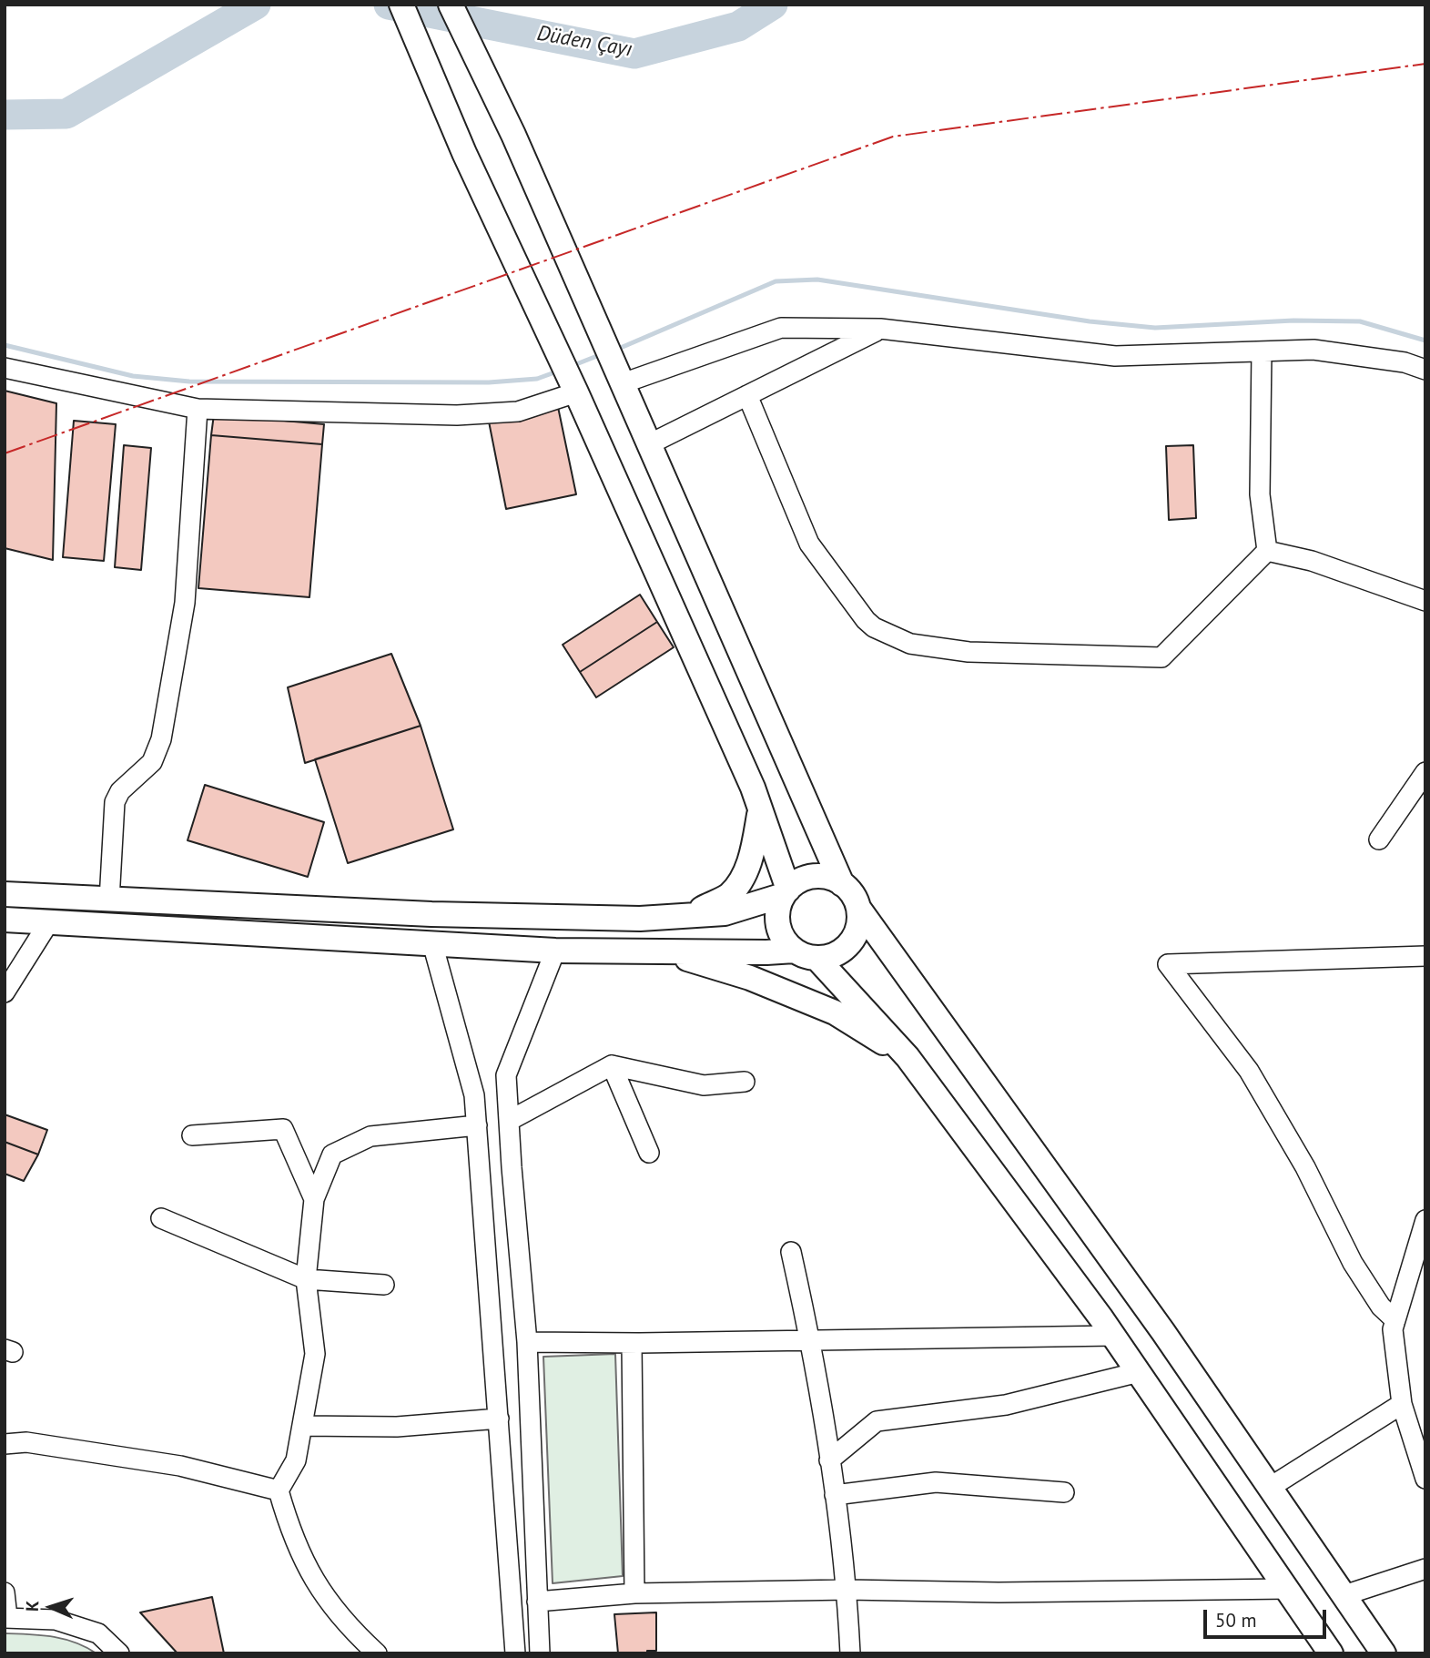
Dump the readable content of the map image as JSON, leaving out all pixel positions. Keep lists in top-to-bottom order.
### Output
{
  "water": ["Düden Çayı"],
  "scale_bar": "50 m",
  "north": "left"
}
